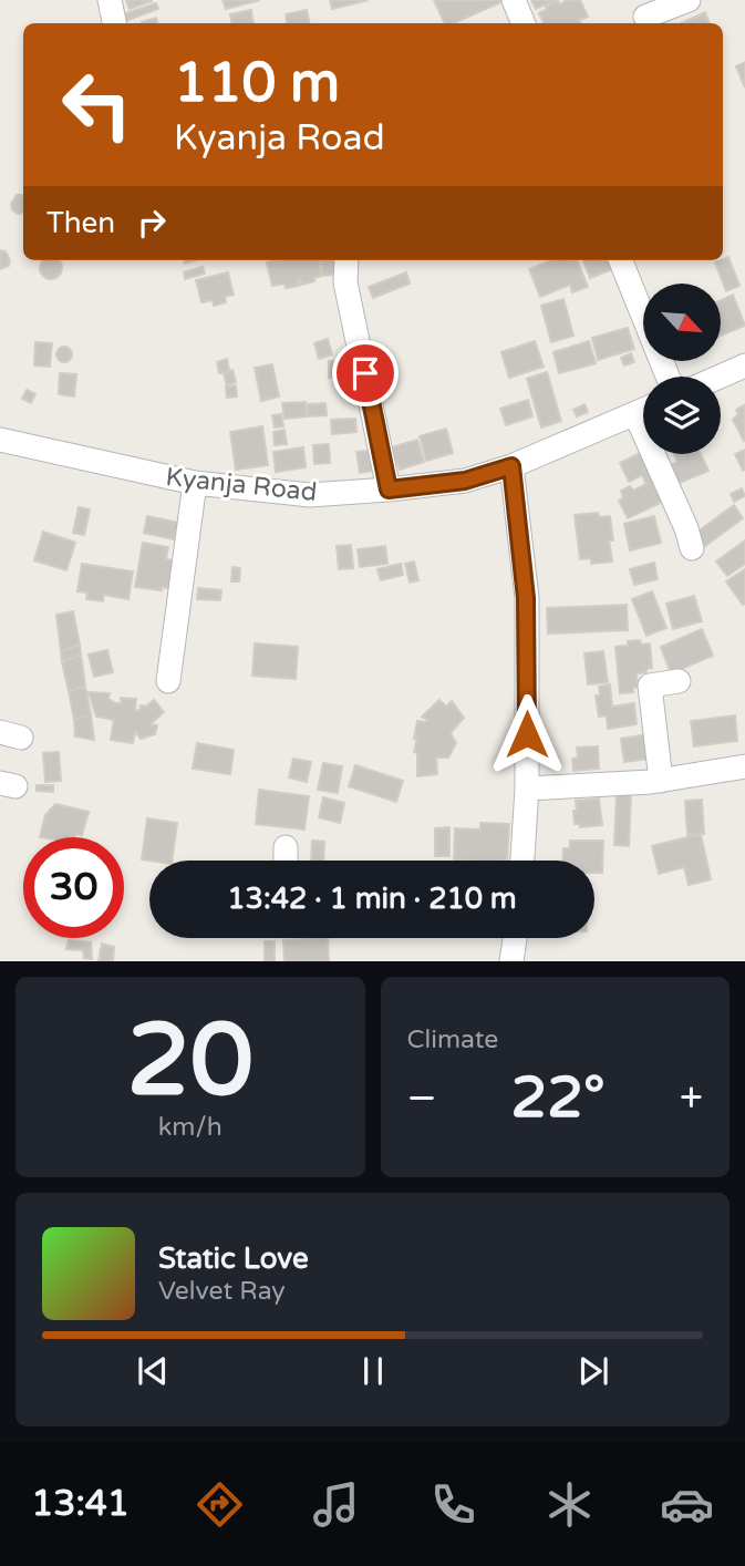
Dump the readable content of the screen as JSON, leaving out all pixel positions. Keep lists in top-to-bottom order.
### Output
{
  "streets": {
    "street": ["Kyanja Road"]
  },
  "north": "bottom right",
  "page": {
    "turn": ["110 m", "Kyanja Road"],
    "then": "Then",
    "limit": "30",
    "trip": "13:42 · 1 min · 210 m",
    "tile": [
      ["20", "km/h"],
      "Climate"
    ],
    "heat": ["−", "22°", "+"],
    "song": ["Static Love", "Velvet Ray"],
    "tabs": "13:41"
  }
}
